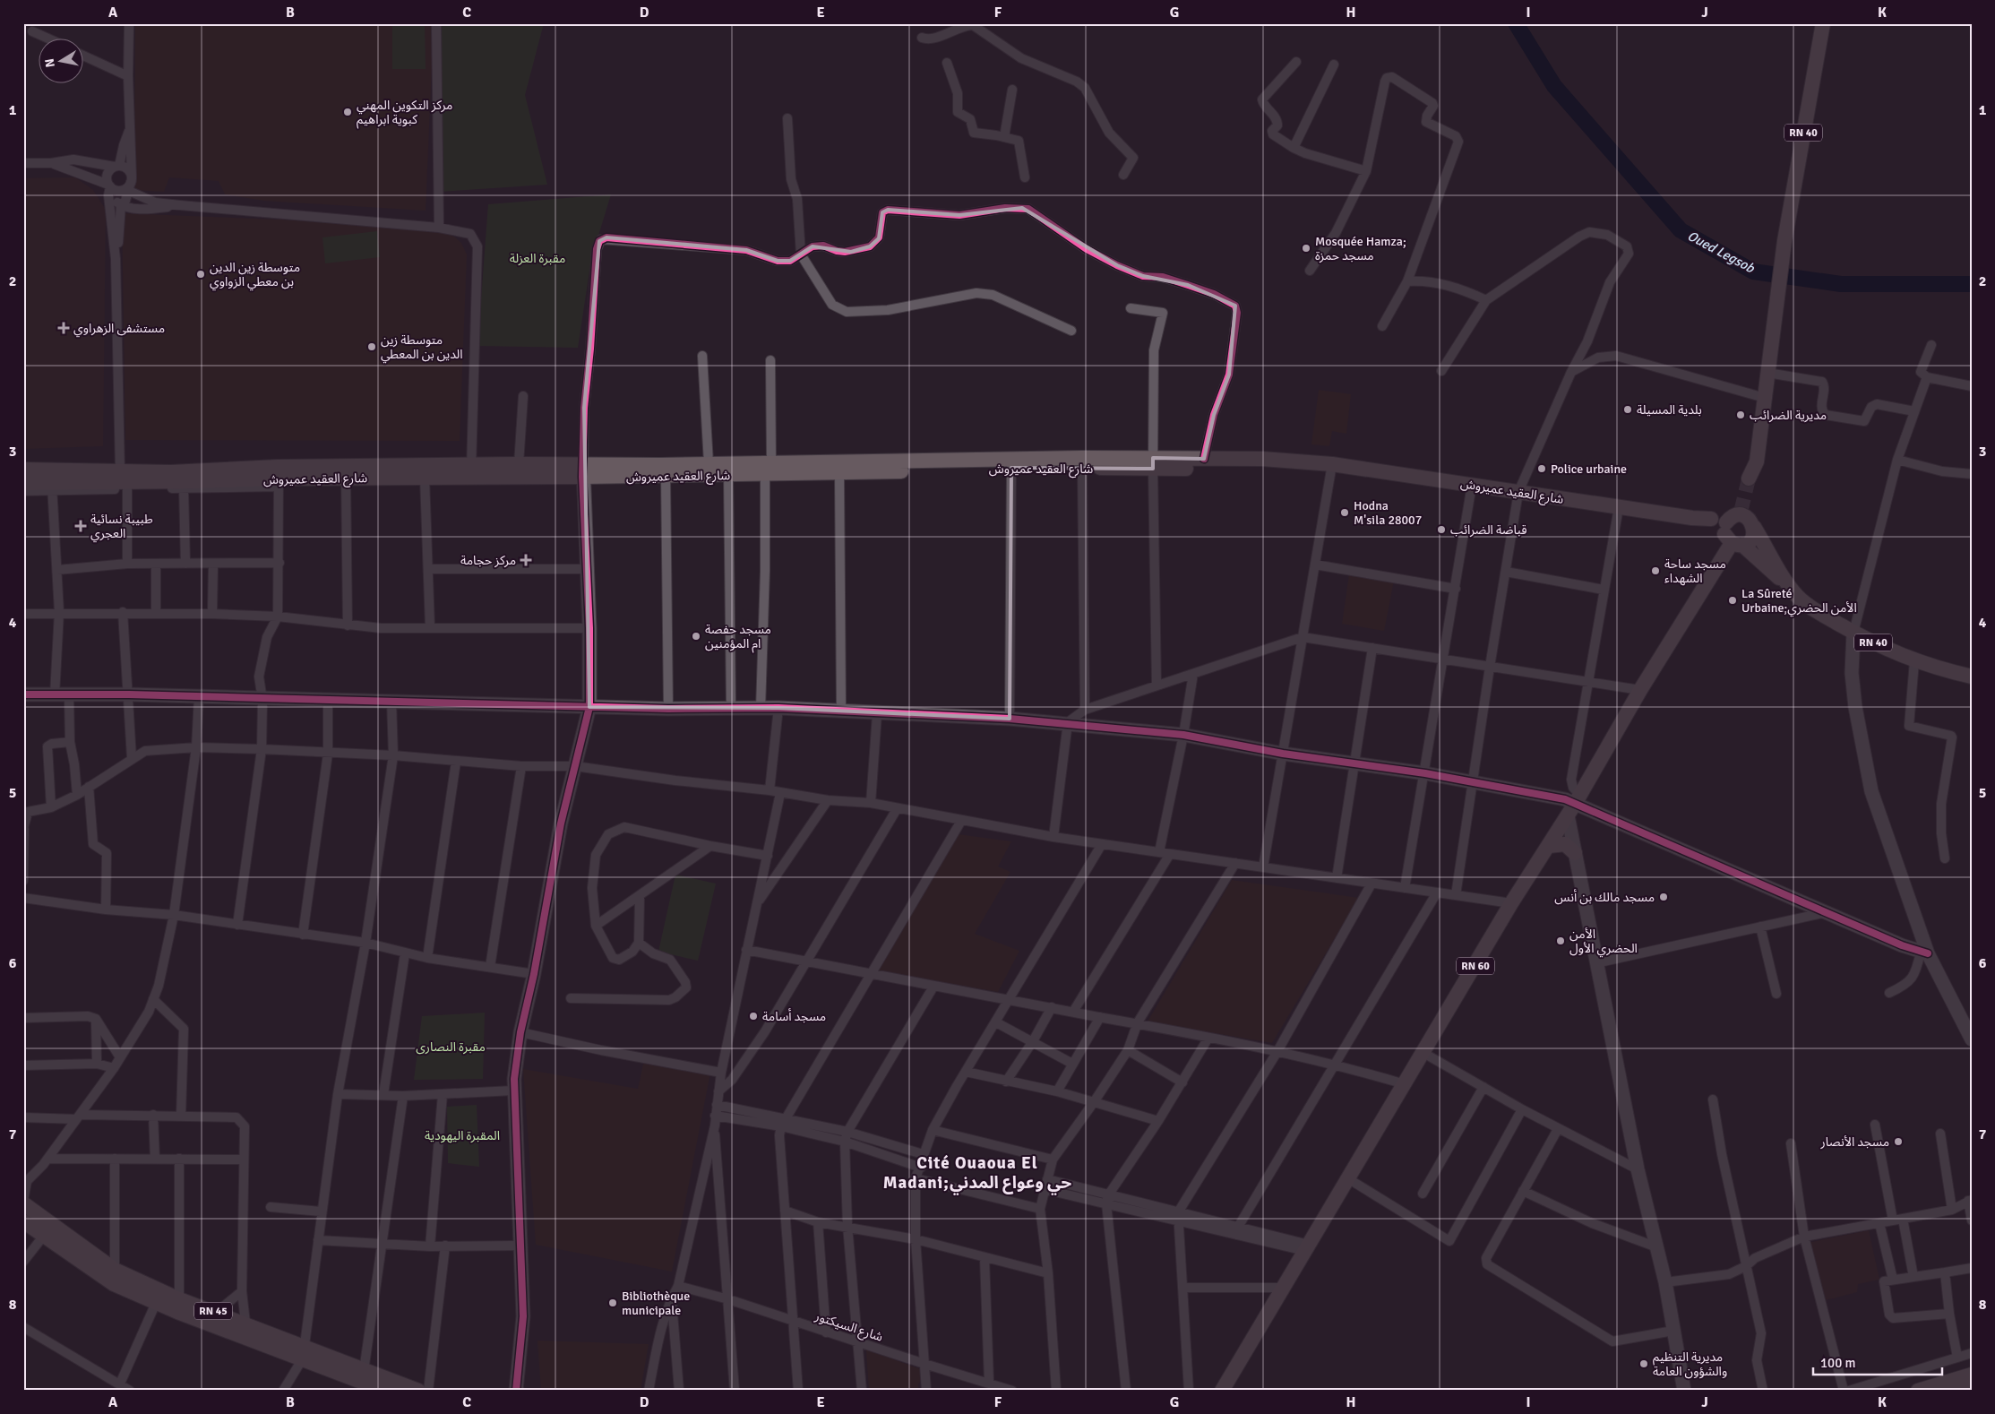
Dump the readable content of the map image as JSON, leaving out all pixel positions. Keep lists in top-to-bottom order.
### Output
{
  "streets": {
    "main road": [
      "RN 40",
      "شارع العقيد عميروش",
      "RN 60",
      "RN 45"
    ],
    "street": ["شارع السيكتور"]
  },
  "crossings": [
    ["RN 40", "شارع العقيد عميروش"],
    ["RN 40", "RN 60"],
    ["شارع العقيد عميروش", "RN 60"]
  ],
  "districts": ["Cité Ouaoua El Madani;حي وعواع المدني"],
  "water": ["Oued Legsob"],
  "parks": ["مقبرة العزلة", "مقبرة النصارى", "المقبرة اليهودية"],
  "places": {
    "other": [
      "مركز التكوين المهني كبوية ابراهيم",
      "Mosquée Hamza; مسجد حمزة",
      "متوسطة زين الدين بن معطي الزواوي",
      "متوسطة زين الدين بن المعطي",
      "بلدية المسيلة",
      "مديرية الضرائب",
      "Police urbaine",
      "Hodna M'sila 28007",
      "قباضة الضرائب",
      "مسجد ساحة الشهداء",
      "La Sûreté Urbaine;الأمن الحضري",
      "مسجد حفصة ام المؤمنين",
      "مسجد مالك بن أنس",
      "الأمن الحضري الأول",
      "مسجد أسامة",
      "مسجد الأنصار",
      "Bibliothèque municipale",
      "مديرية التنظيم والشؤون العامة"
    ],
    "health": ["مستشفى الزهراوي", "طبيبة نسائية العجري", "مركز حجامة"]
  },
  "scale_bar": "100 m",
  "north": "left",
  "grid": {
    "columns": [
      "A",
      "B",
      "C",
      "D",
      "E",
      "F",
      "G",
      "H",
      "I",
      "J",
      "K"
    ],
    "rows": [
      "1",
      "2",
      "3",
      "4",
      "5",
      "6",
      "7",
      "8"
    ]
  }
}
